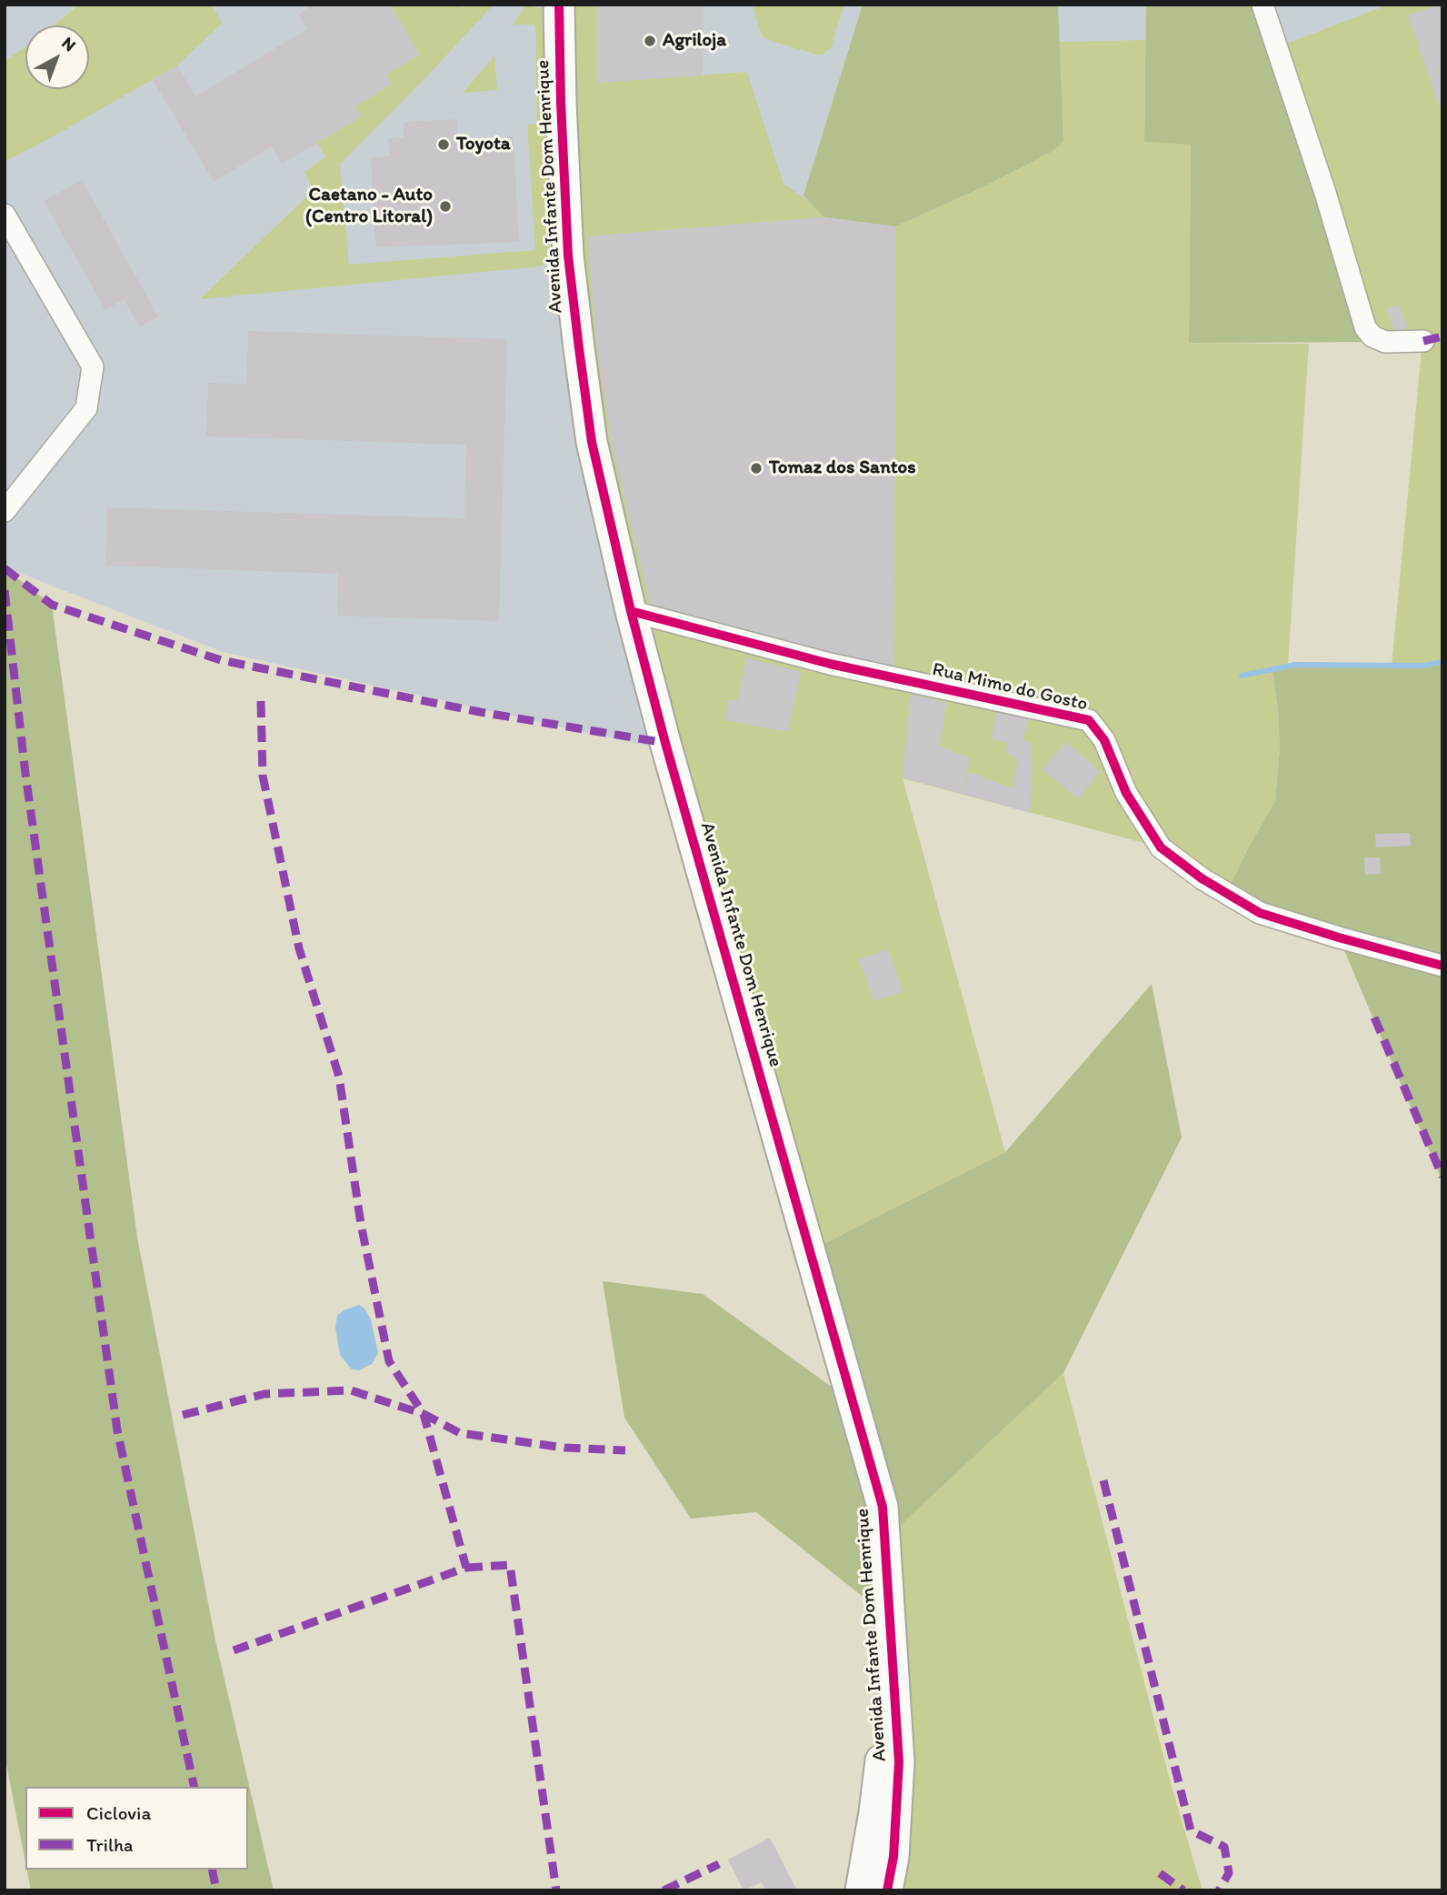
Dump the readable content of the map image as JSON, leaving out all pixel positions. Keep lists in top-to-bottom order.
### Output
{
  "streets": {
    "main road": ["Avenida Infante Dom Henrique"],
    "street": ["Rua Mimo do Gosto"]
  },
  "crossings": [
    ["Avenida Infante Dom Henrique", "Rua Mimo do Gosto"]
  ],
  "places": [
    "Agriloja",
    "Toyota",
    "Caetano - Auto (Centro Litoral)",
    "Tomaz dos Santos"
  ],
  "legend": ["Ciclovia", "Trilha"],
  "north": "top right"
}
